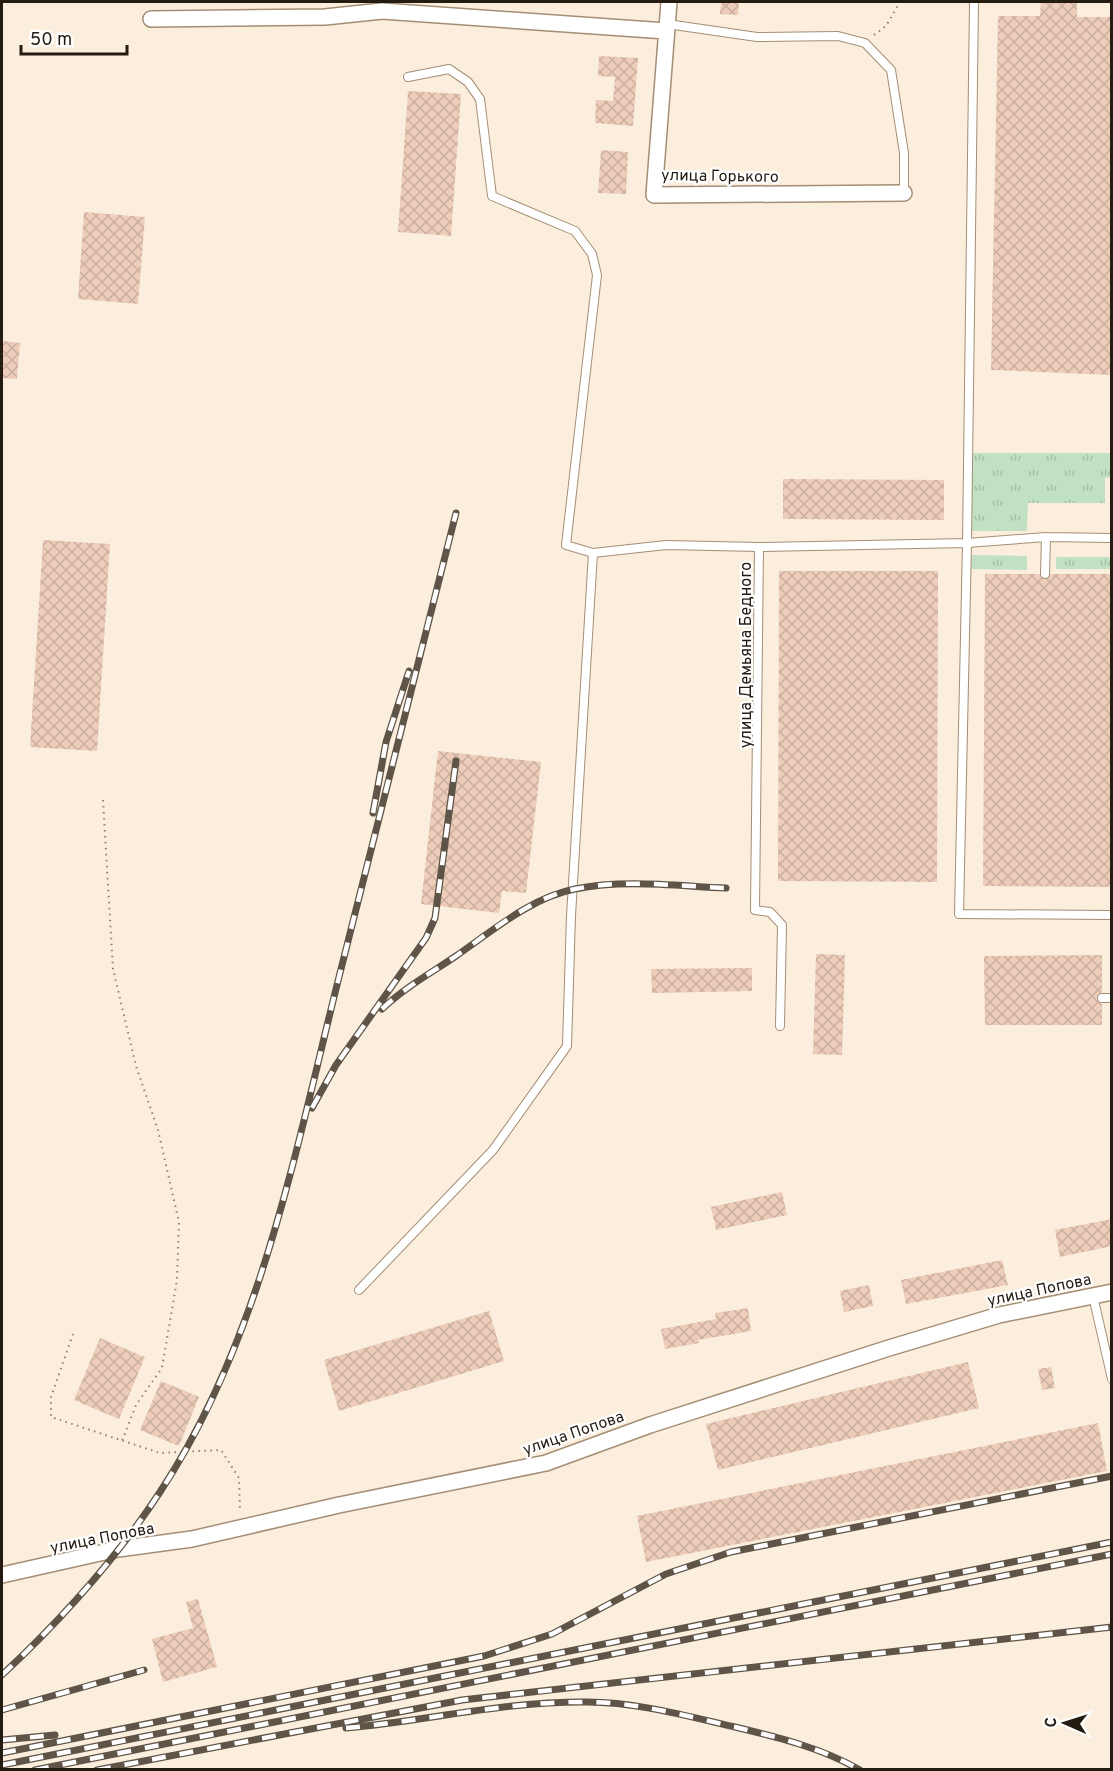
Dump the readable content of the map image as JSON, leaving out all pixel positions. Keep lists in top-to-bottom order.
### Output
{
  "streets": {
    "street": ["улица Горького", "улица Попова"],
    "lane": ["улица Демьяна Бедного"]
  },
  "scale_bar": "50 m",
  "north": "left"
}
